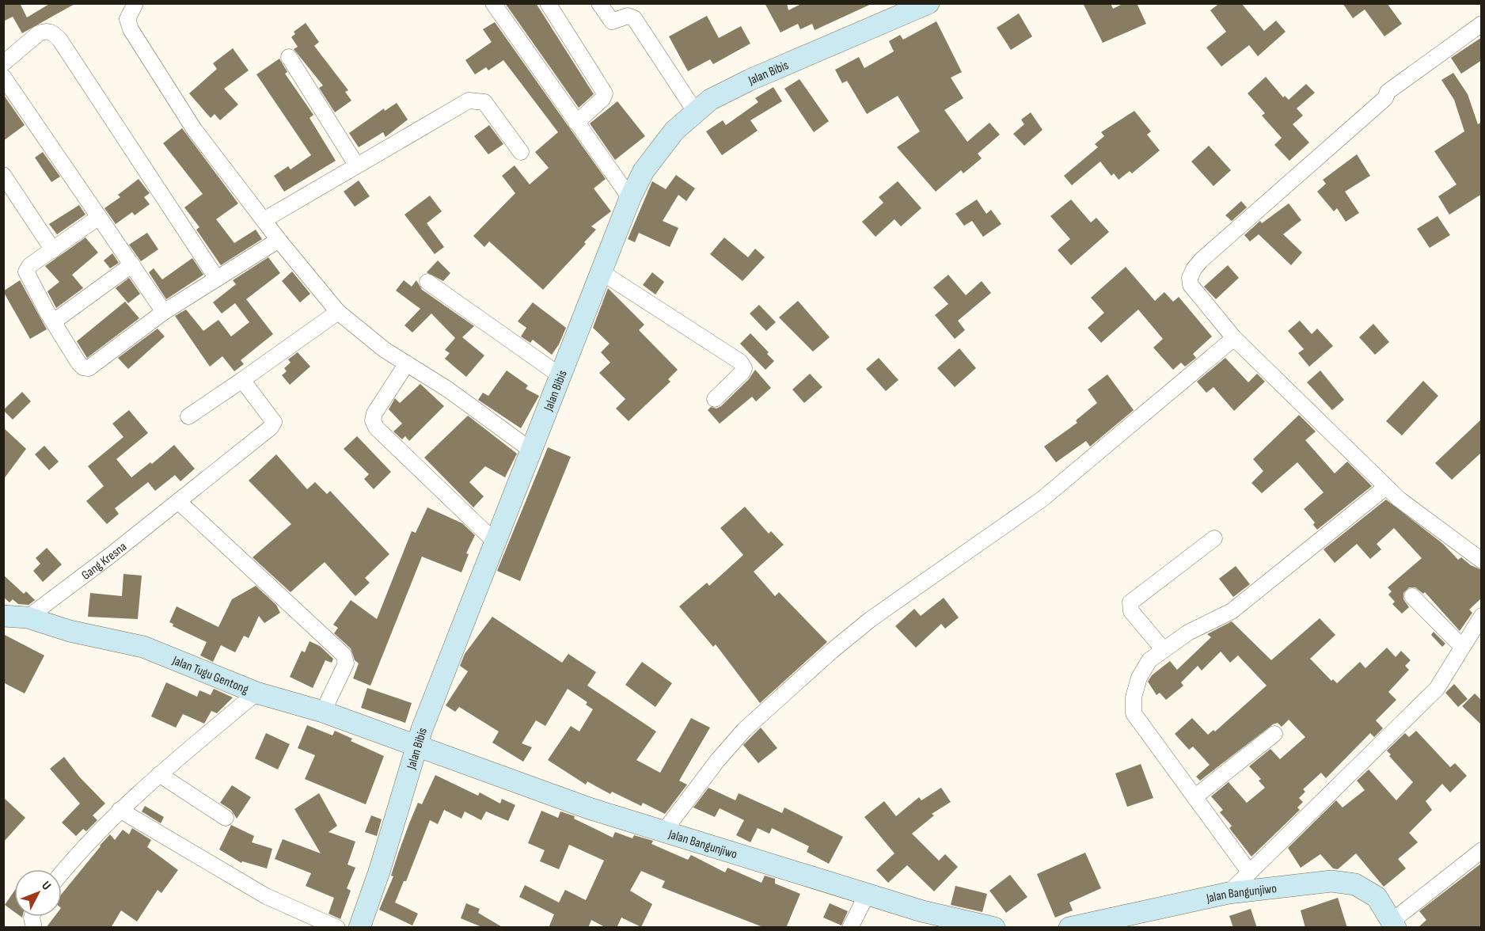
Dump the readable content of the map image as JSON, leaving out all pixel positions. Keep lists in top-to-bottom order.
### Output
{
  "streets": {
    "main road": ["Jalan Bibis", "Jalan Tugu Gentong", "Jalan Bangunjiwo"],
    "street": ["Gang Kresna"]
  },
  "crossings": [
    ["Jalan Bibis", "Jalan Tugu Gentong"],
    ["Jalan Bibis", "Jalan Bangunjiwo"],
    ["Gang Kresna", "Jalan Tugu Gentong"],
    ["Jalan Tugu Gentong", "Jalan Bangunjiwo"]
  ],
  "north": "top right"
}
